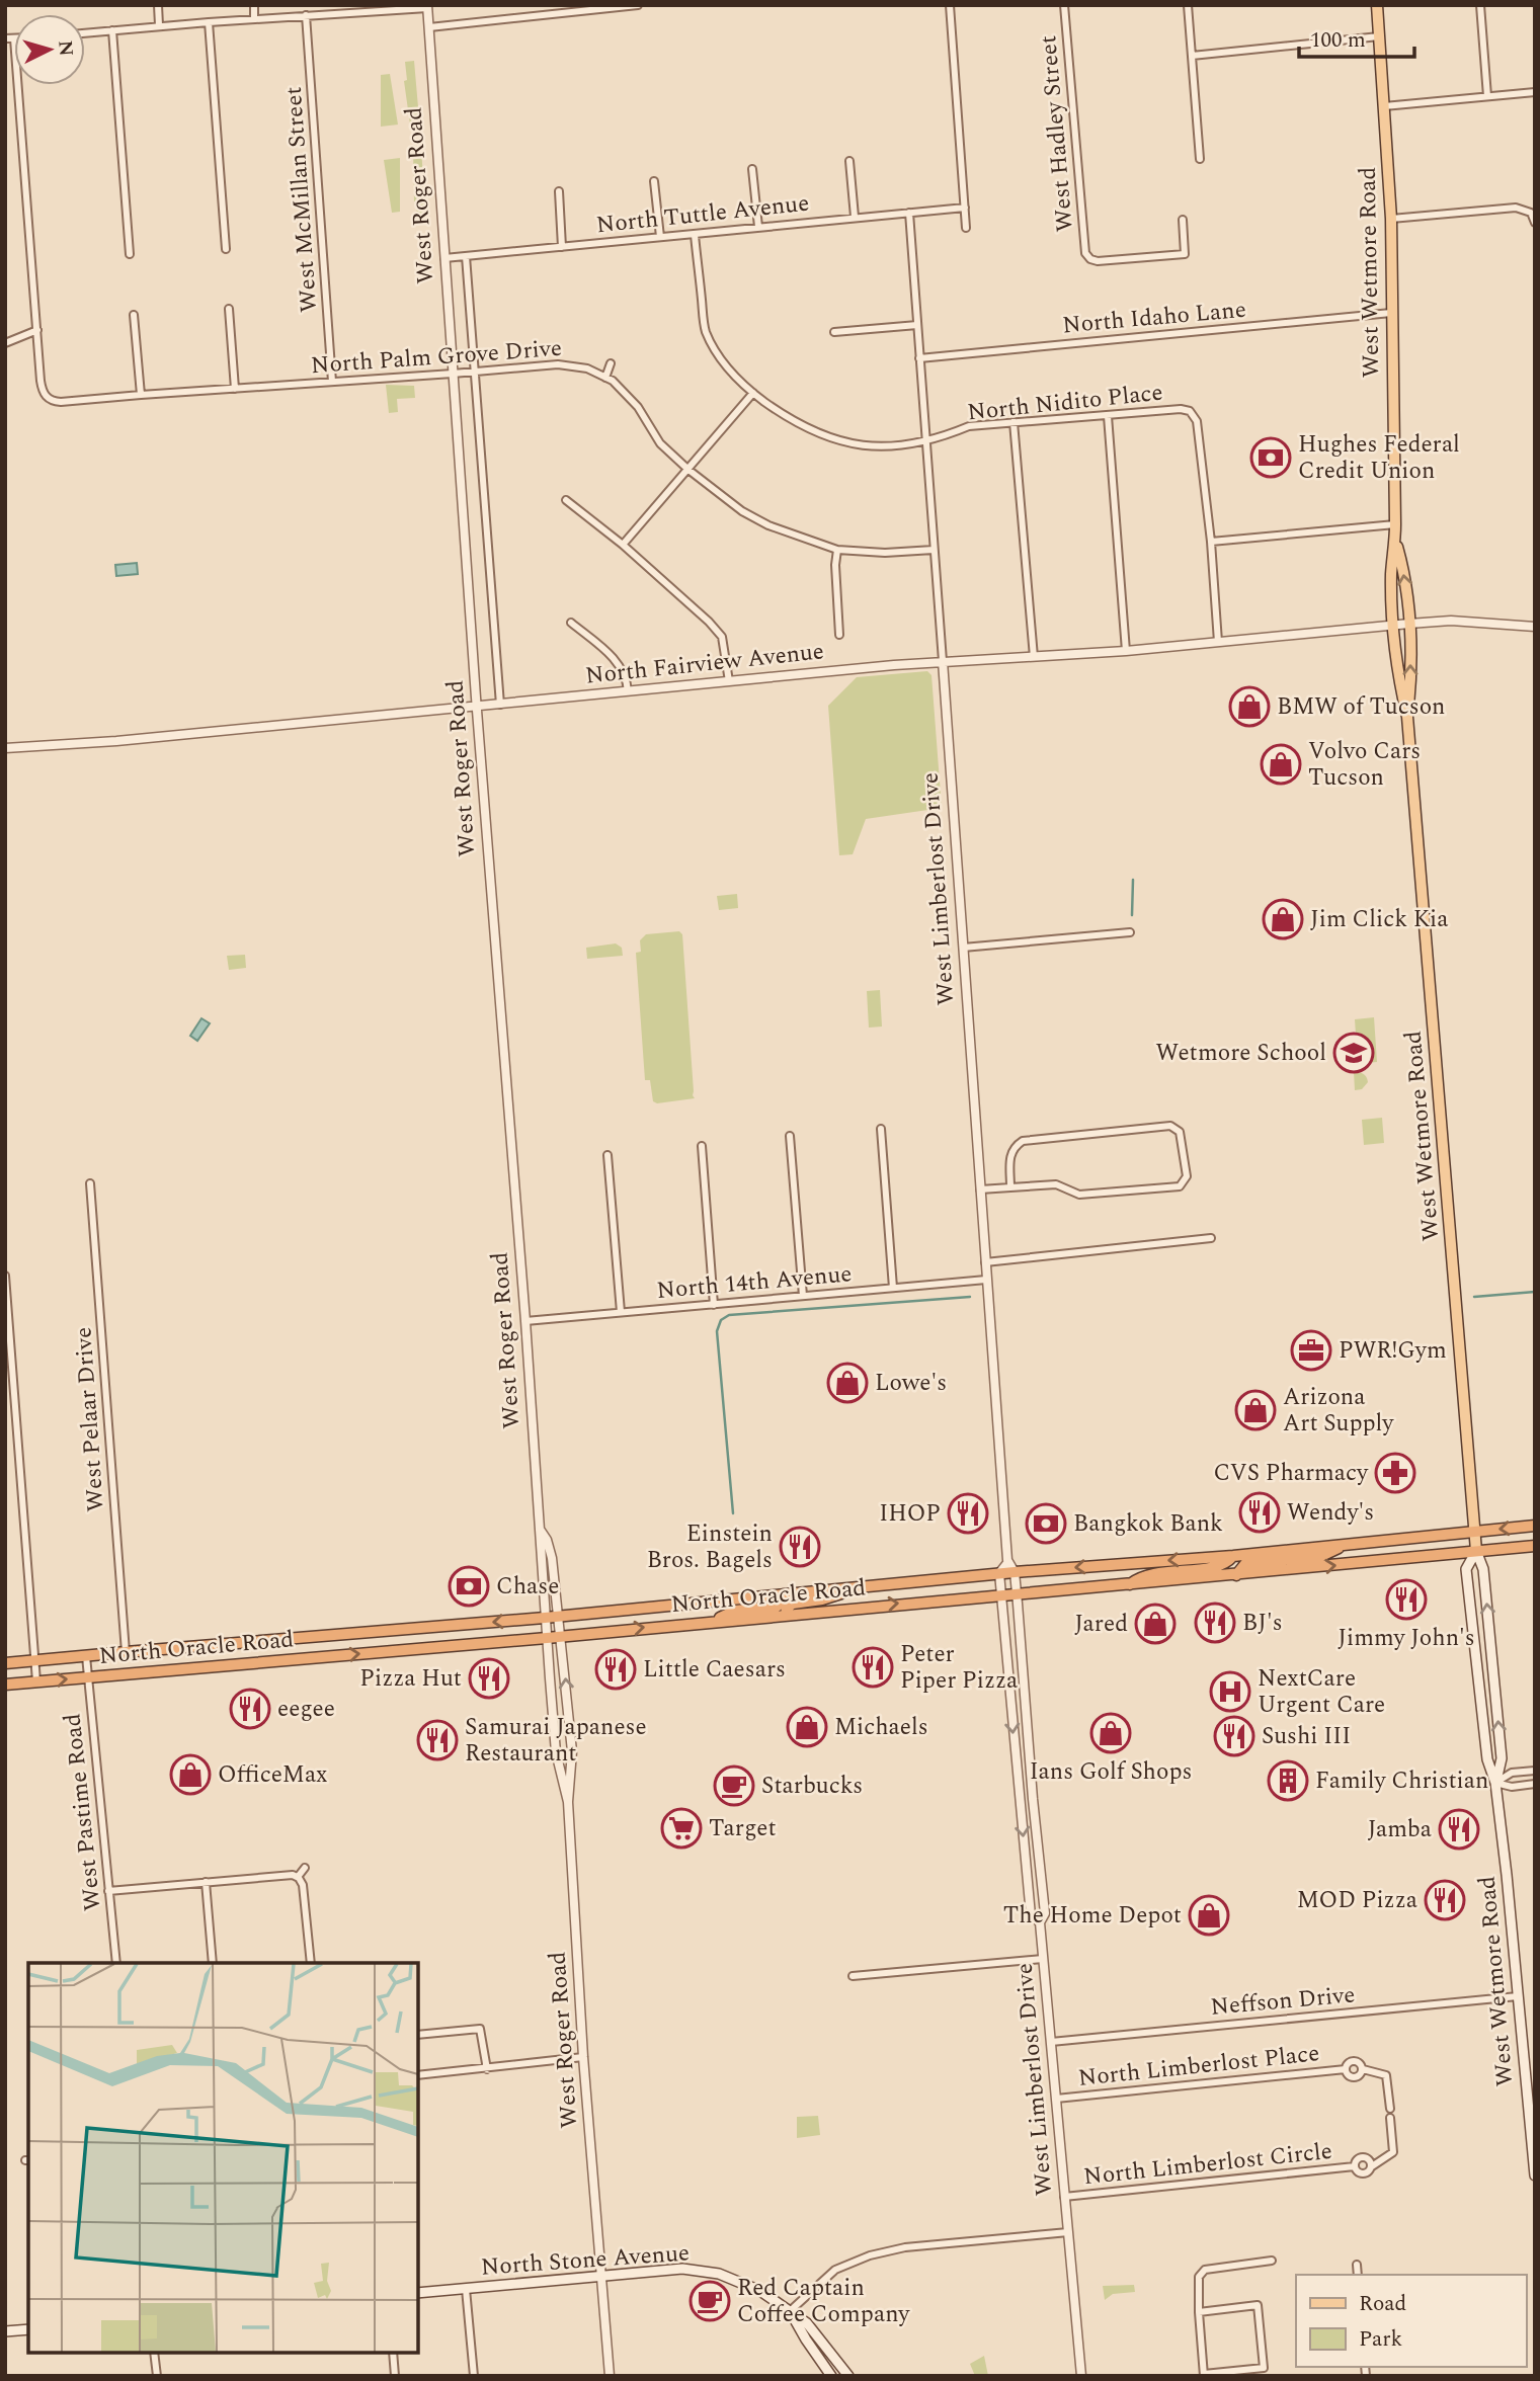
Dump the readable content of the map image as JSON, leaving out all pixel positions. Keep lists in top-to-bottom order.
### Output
{
  "streets": {
    "highway": ["North Oracle Road"],
    "main road": ["West Wetmore Road", "North Stone Avenue"],
    "street": [
      "West Hadley Street",
      "West Roger Road",
      "West McMillan Street",
      "North Tuttle Avenue",
      "North Idaho Lane",
      "North Palm Grove Drive",
      "North Nidito Place",
      "North Fairview Avenue",
      "West Limberlost Drive",
      "North 14th Avenue",
      "West Pelaar Drive",
      "West Pastime Road",
      "Neffson Drive",
      "North Limberlost Place",
      "North Limberlost Circle"
    ]
  },
  "crossings": [
    ["West Roger Road", "North Tuttle Avenue"],
    ["West Roger Road", "North Palm Grove Drive"],
    ["West Roger Road", "North Fairview Avenue"],
    ["West Roger Road", "North 14th Avenue"],
    ["West Roger Road", "North Oracle Road"],
    ["West Roger Road", "North Stone Avenue"],
    ["West McMillan Street", "North Palm Grove Drive"],
    ["North Tuttle Avenue", "North Nidito Place"],
    ["North Tuttle Avenue", "West Limberlost Drive"],
    ["West Wetmore Road", "North Idaho Lane"],
    ["West Wetmore Road", "North Fairview Avenue"],
    ["West Wetmore Road", "North Oracle Road"],
    ["West Wetmore Road", "Neffson Drive"],
    ["North Idaho Lane", "West Limberlost Drive"],
    ["North Palm Grove Drive", "West Limberlost Drive"],
    ["North Nidito Place", "West Limberlost Drive"],
    ["North Fairview Avenue", "West Limberlost Drive"],
    ["West Limberlost Drive", "North 14th Avenue"],
    ["West Limberlost Drive", "North Oracle Road"],
    ["West Limberlost Drive", "Neffson Drive"],
    ["West Limberlost Drive", "North Limberlost Place"],
    ["West Limberlost Drive", "North Limberlost Circle"],
    ["West Pelaar Drive", "North Oracle Road"],
    ["North Oracle Road", "West Pastime Road"]
  ],
  "places": {
    "bank": ["Hughes Federal Credit Union", "Bangkok Bank", "Chase"],
    "shop": [
      "BMW of Tucson",
      "Volvo Cars Tucson",
      "Jim Click Kia",
      "Lowe's",
      "Arizona Art Supply",
      "Jared",
      "Michaels",
      "Ians Golf Shops",
      "OfficeMax",
      "The Home Depot"
    ],
    "school or university": ["Wetmore School"],
    "office": ["PWR!Gym"],
    "pharmacy": ["CVS Pharmacy"],
    "restaurant": [
      "Wendy's",
      "IHOP",
      "Einstein Bros. Bagels",
      "Jimmy John's",
      "BJ's",
      "Peter Piper Pizza",
      "Little Caesars",
      "Pizza Hut",
      "eegee",
      "Sushi III",
      "Samurai Japanese Restaurant",
      "Jamba",
      "MOD Pizza"
    ],
    "hospital": ["NextCare Urgent Care"],
    "building": ["Family Christian"],
    "cafe": ["Starbucks", "Red Captain Coffee Company"],
    "supermarket": ["Target"]
  },
  "legend": ["Road", "Park"],
  "scale_bar": "100 m",
  "north": "right"
}
